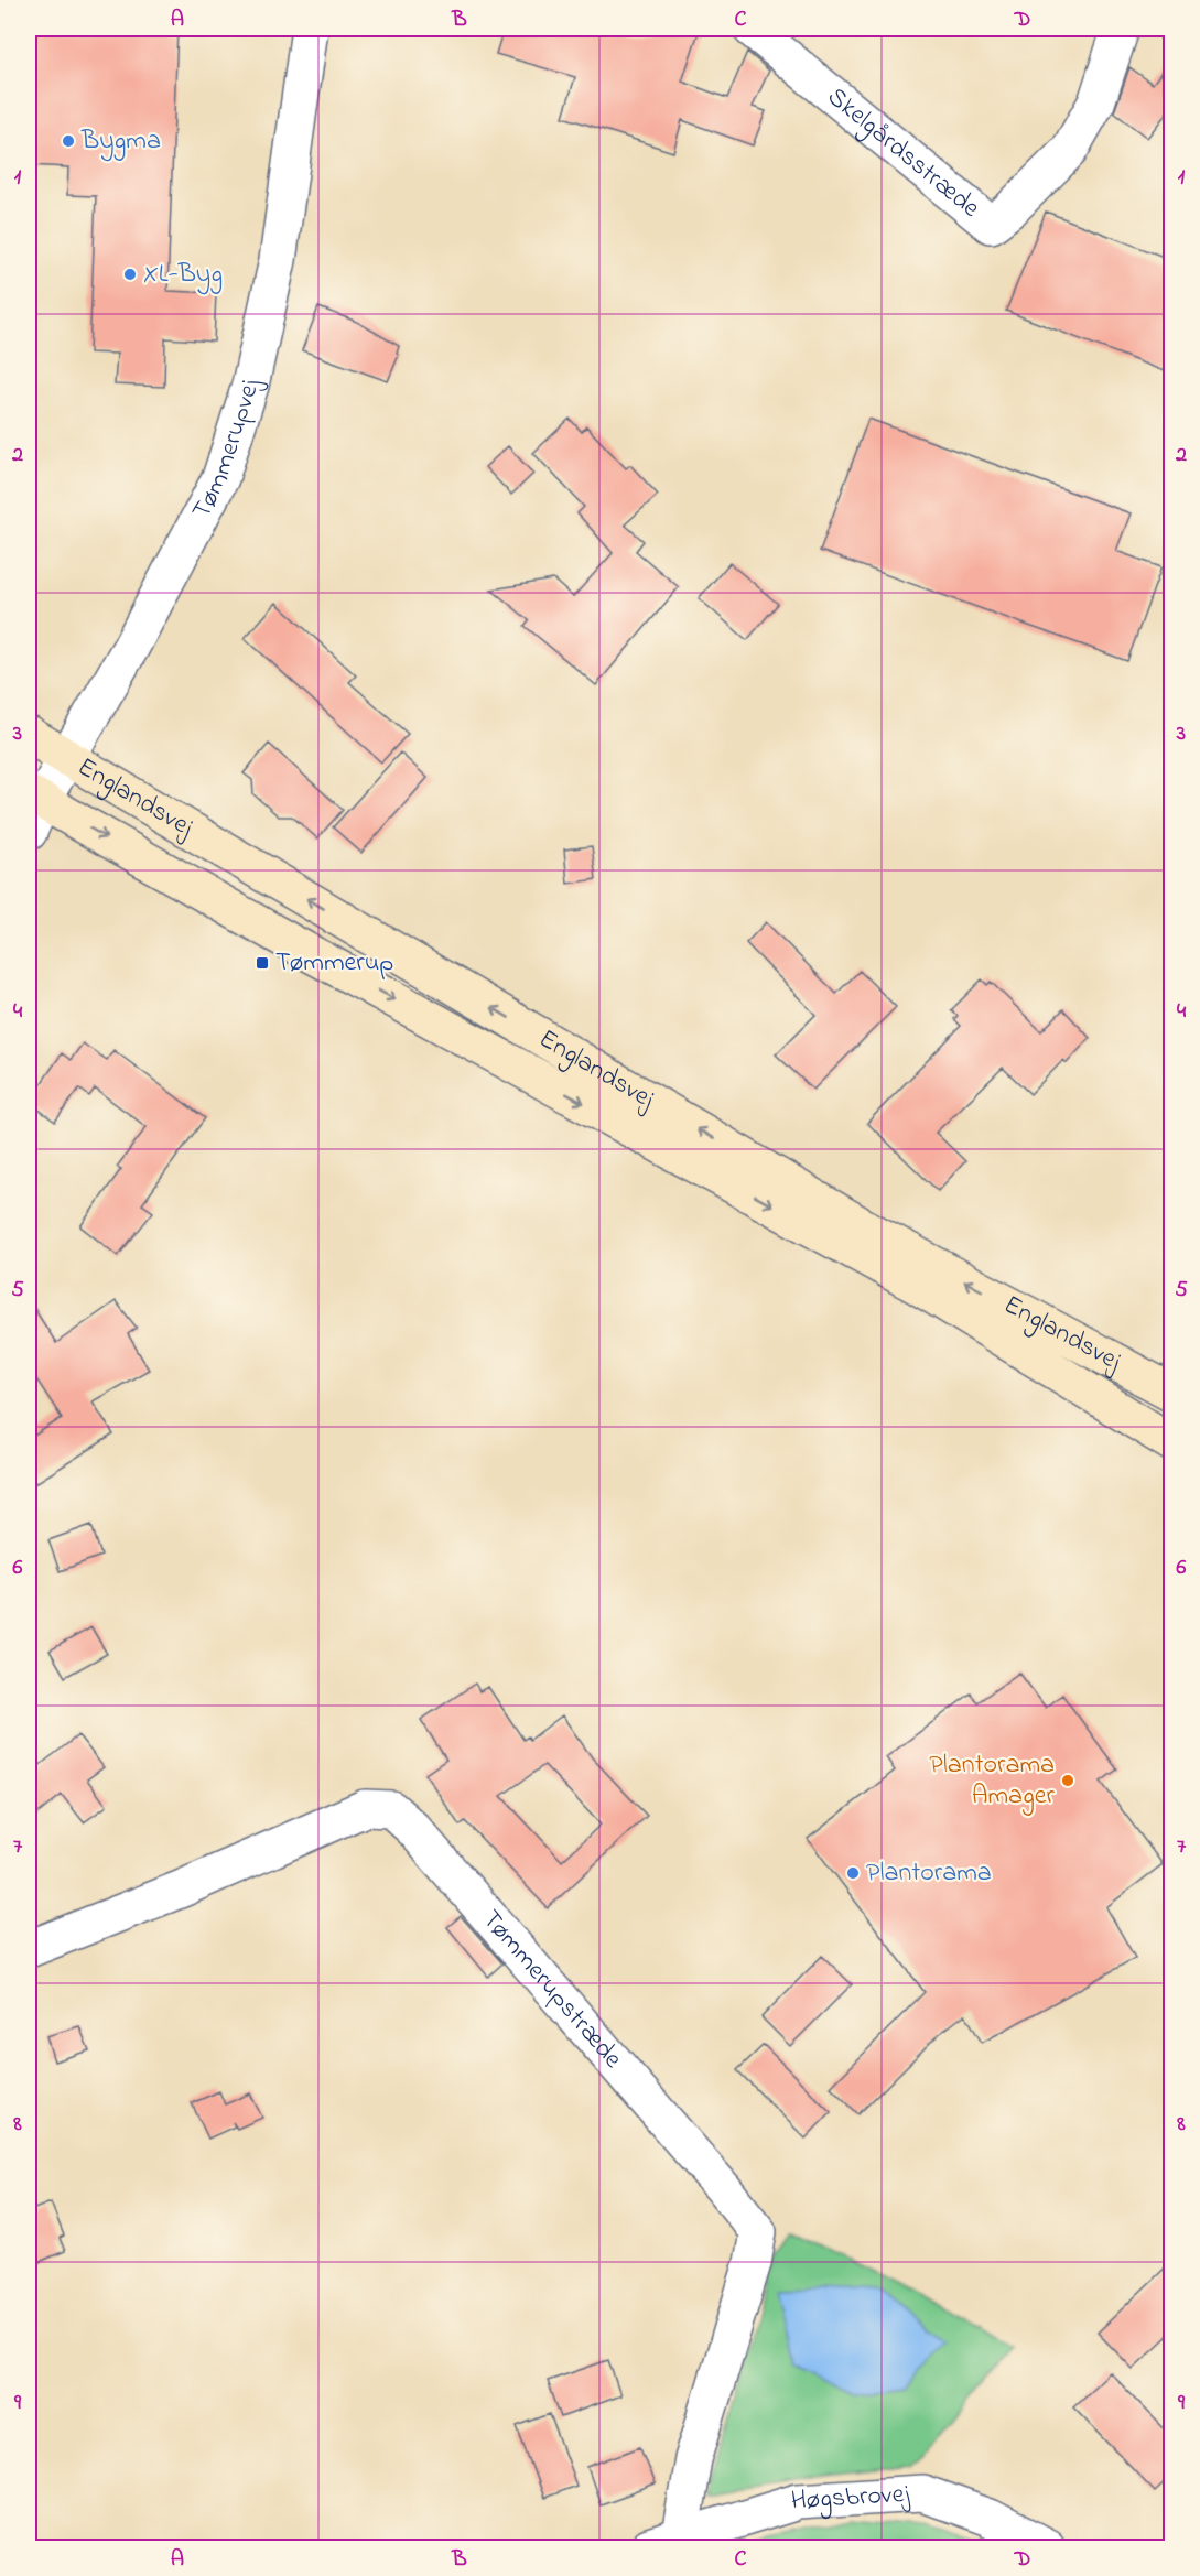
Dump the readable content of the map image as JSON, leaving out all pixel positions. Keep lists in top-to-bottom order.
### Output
{
  "streets": {
    "main road": ["Englandsvej"],
    "street": [
      "Skelgårdsstræde",
      "Tømmerupvej",
      "Tømmerupstræde",
      "Høgsbrovej"
    ]
  },
  "crossings": [
    ["Tømmerupvej", "Englandsvej"],
    ["Tømmerupstræde", "Høgsbrovej"]
  ],
  "places": {
    "other": [
      "Bygma",
      "XL-Byg",
      "Plantorama Amager",
      "Plantorama"
    ],
    "transit": ["Tømmerup"]
  },
  "grid": {
    "columns": [
      "A",
      "B",
      "C",
      "D"
    ],
    "rows": [
      "1",
      "2",
      "3",
      "4",
      "5",
      "6",
      "7",
      "8",
      "9"
    ]
  }
}
